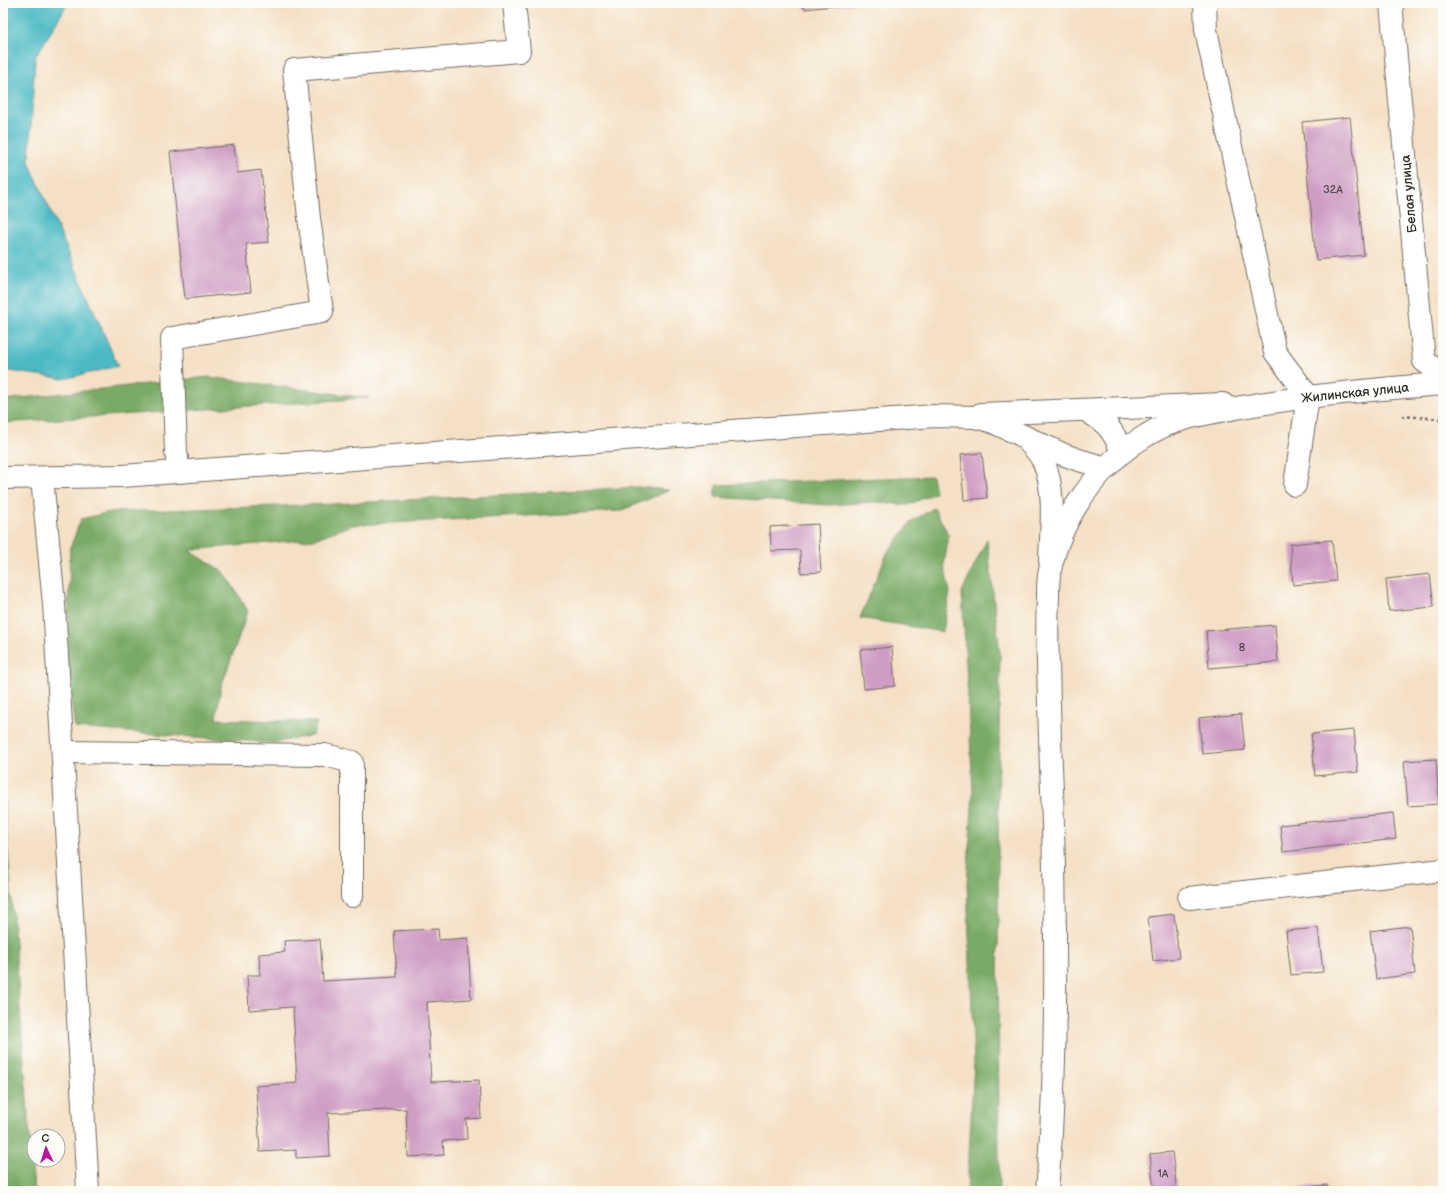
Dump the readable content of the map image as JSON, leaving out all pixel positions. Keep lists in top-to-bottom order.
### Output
{
  "streets": {
    "street": ["Белая улица", "Жилинская улица"]
  },
  "house_numbers": ["32А", "8", "1А"],
  "north": "top"
}
